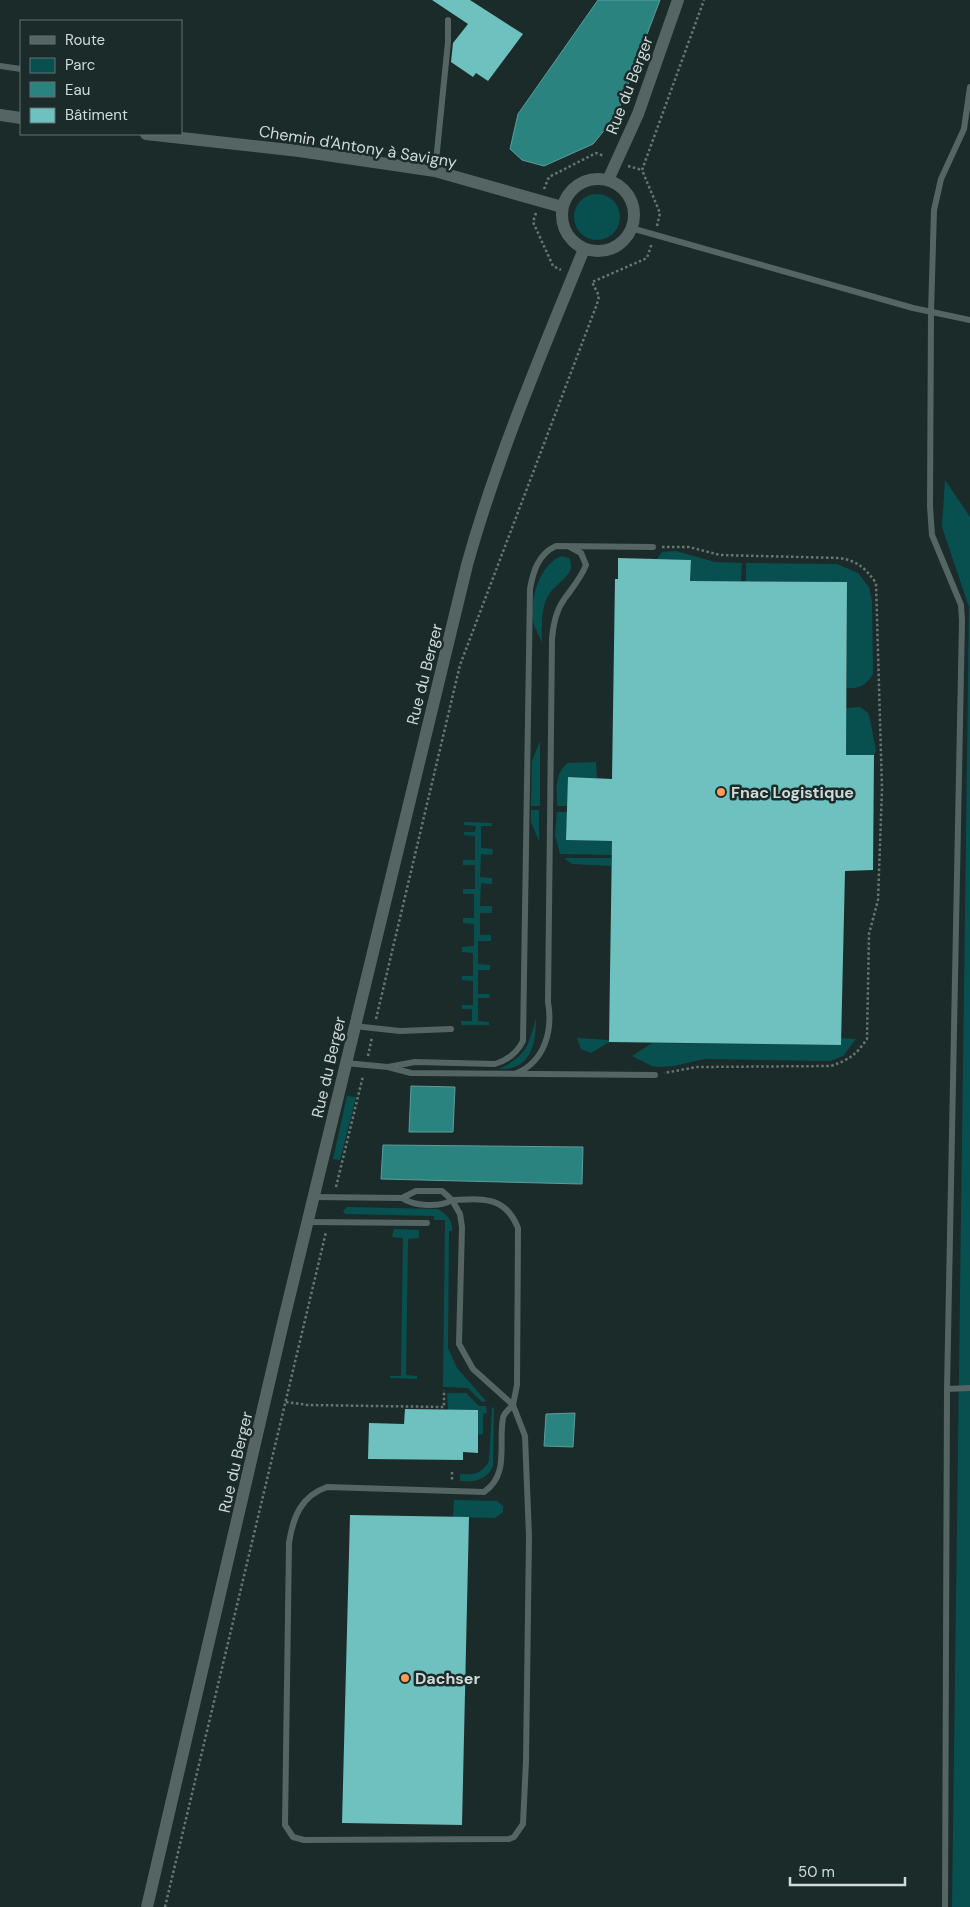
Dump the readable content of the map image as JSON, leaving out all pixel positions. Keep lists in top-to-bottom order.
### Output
{
  "streets": {
    "street": ["Rue du Berger", "Chemin d'Antony à Savigny"]
  },
  "crossings": [
    ["Rue du Berger", "Chemin d'Antony à Savigny"]
  ],
  "places": ["Fnac Logistique", "Dachser"],
  "legend": [
    "Route",
    "Parc",
    "Eau",
    "Bâtiment"
  ],
  "scale_bar": "50 m"
}
